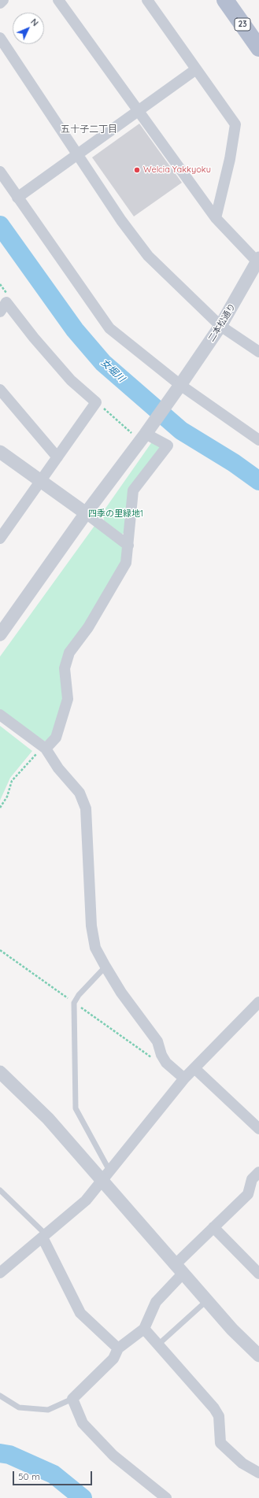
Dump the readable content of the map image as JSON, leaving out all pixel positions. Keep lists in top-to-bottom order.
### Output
{
  "streets": {
    "main road": ["23"],
    "street": ["二本松通り"]
  },
  "districts": ["五十子二丁目"],
  "water": ["女堀川"],
  "parks": ["四季の里緑地1"],
  "places": ["Welcia Yakkyoku"],
  "scale_bar": "50 m",
  "north": "top right"
}
